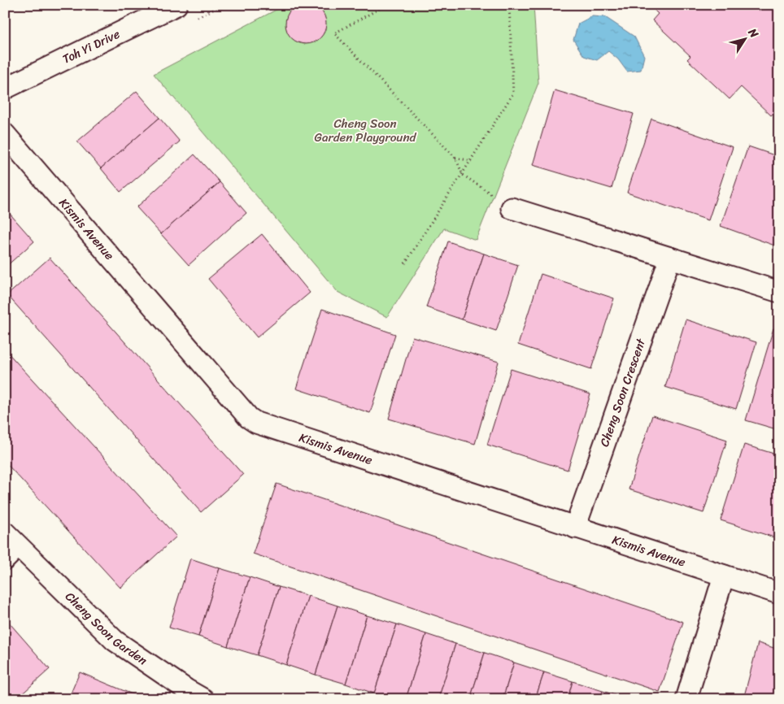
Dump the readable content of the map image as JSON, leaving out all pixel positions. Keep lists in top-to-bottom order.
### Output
{
  "streets": {
    "street": [
      "Toh Yi Drive",
      "Kismis Avenue",
      "Cheng Soon Crescent",
      "Cheng Soon Garden"
    ]
  },
  "crossings": [
    ["Kismis Avenue", "Cheng Soon Crescent"]
  ],
  "parks": ["Cheng Soon Garden Playground"],
  "north": "top right"
}
